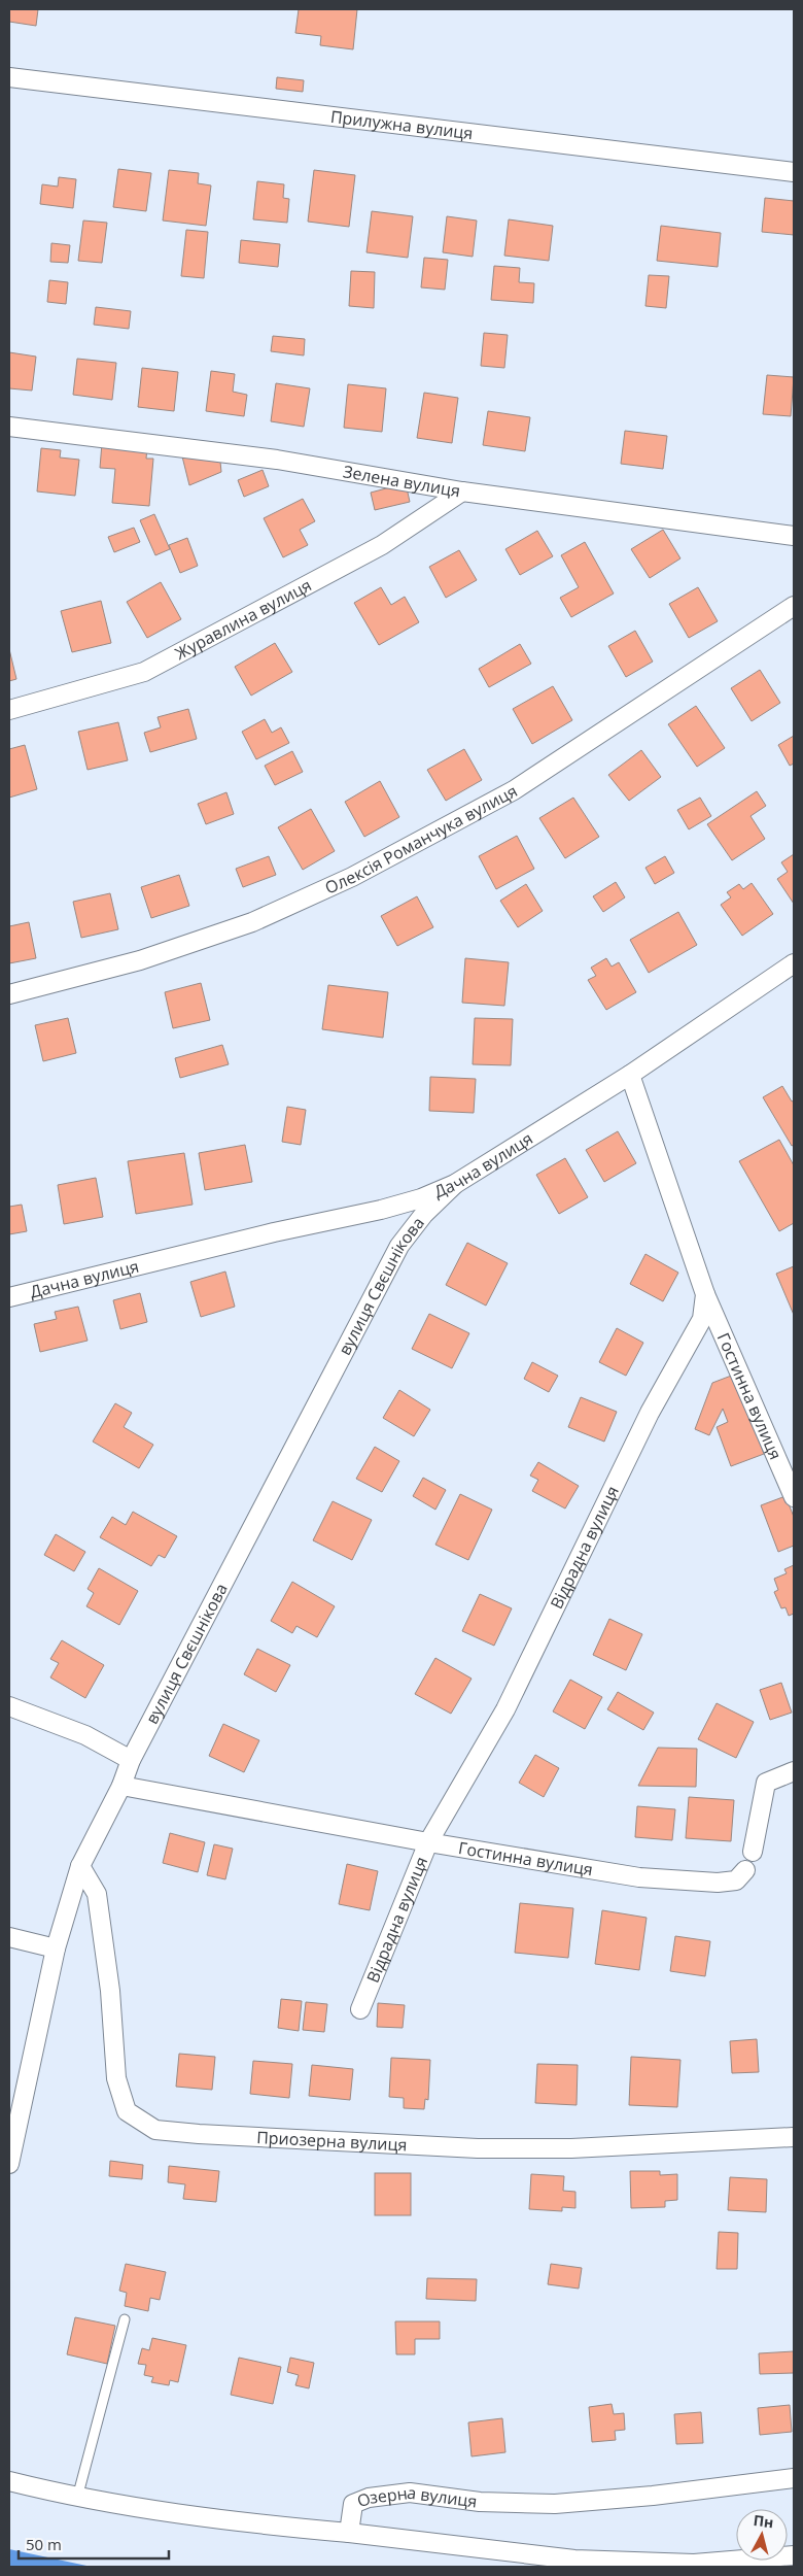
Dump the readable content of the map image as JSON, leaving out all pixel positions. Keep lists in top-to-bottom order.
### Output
{
  "streets": {
    "street": [
      "Прилужна вулиця",
      "Зелена вулиця",
      "Журавлина вулиця",
      "Олексія Романчука вулиця",
      "Дачна вулиця",
      "вулиця Свєшнікова",
      "Гостинна вулиця",
      "Відрадна вулиця",
      "Приозерна вулиця",
      "Озерна вулиця"
    ]
  },
  "crossings": [
    ["Зелена вулиця", "Журавлина вулиця"],
    ["Дачна вулиця", "вулиця Свєшнікова"],
    ["Дачна вулиця", "Відрадна вулиця"],
    ["вулиця Свєшнікова", "Гостинна вулиця"],
    ["вулиця Свєшнікова", "Приозерна вулиця"],
    ["Гостинна вулиця", "Відрадна вулиця"]
  ],
  "scale_bar": "50 m",
  "north": "top"
}
